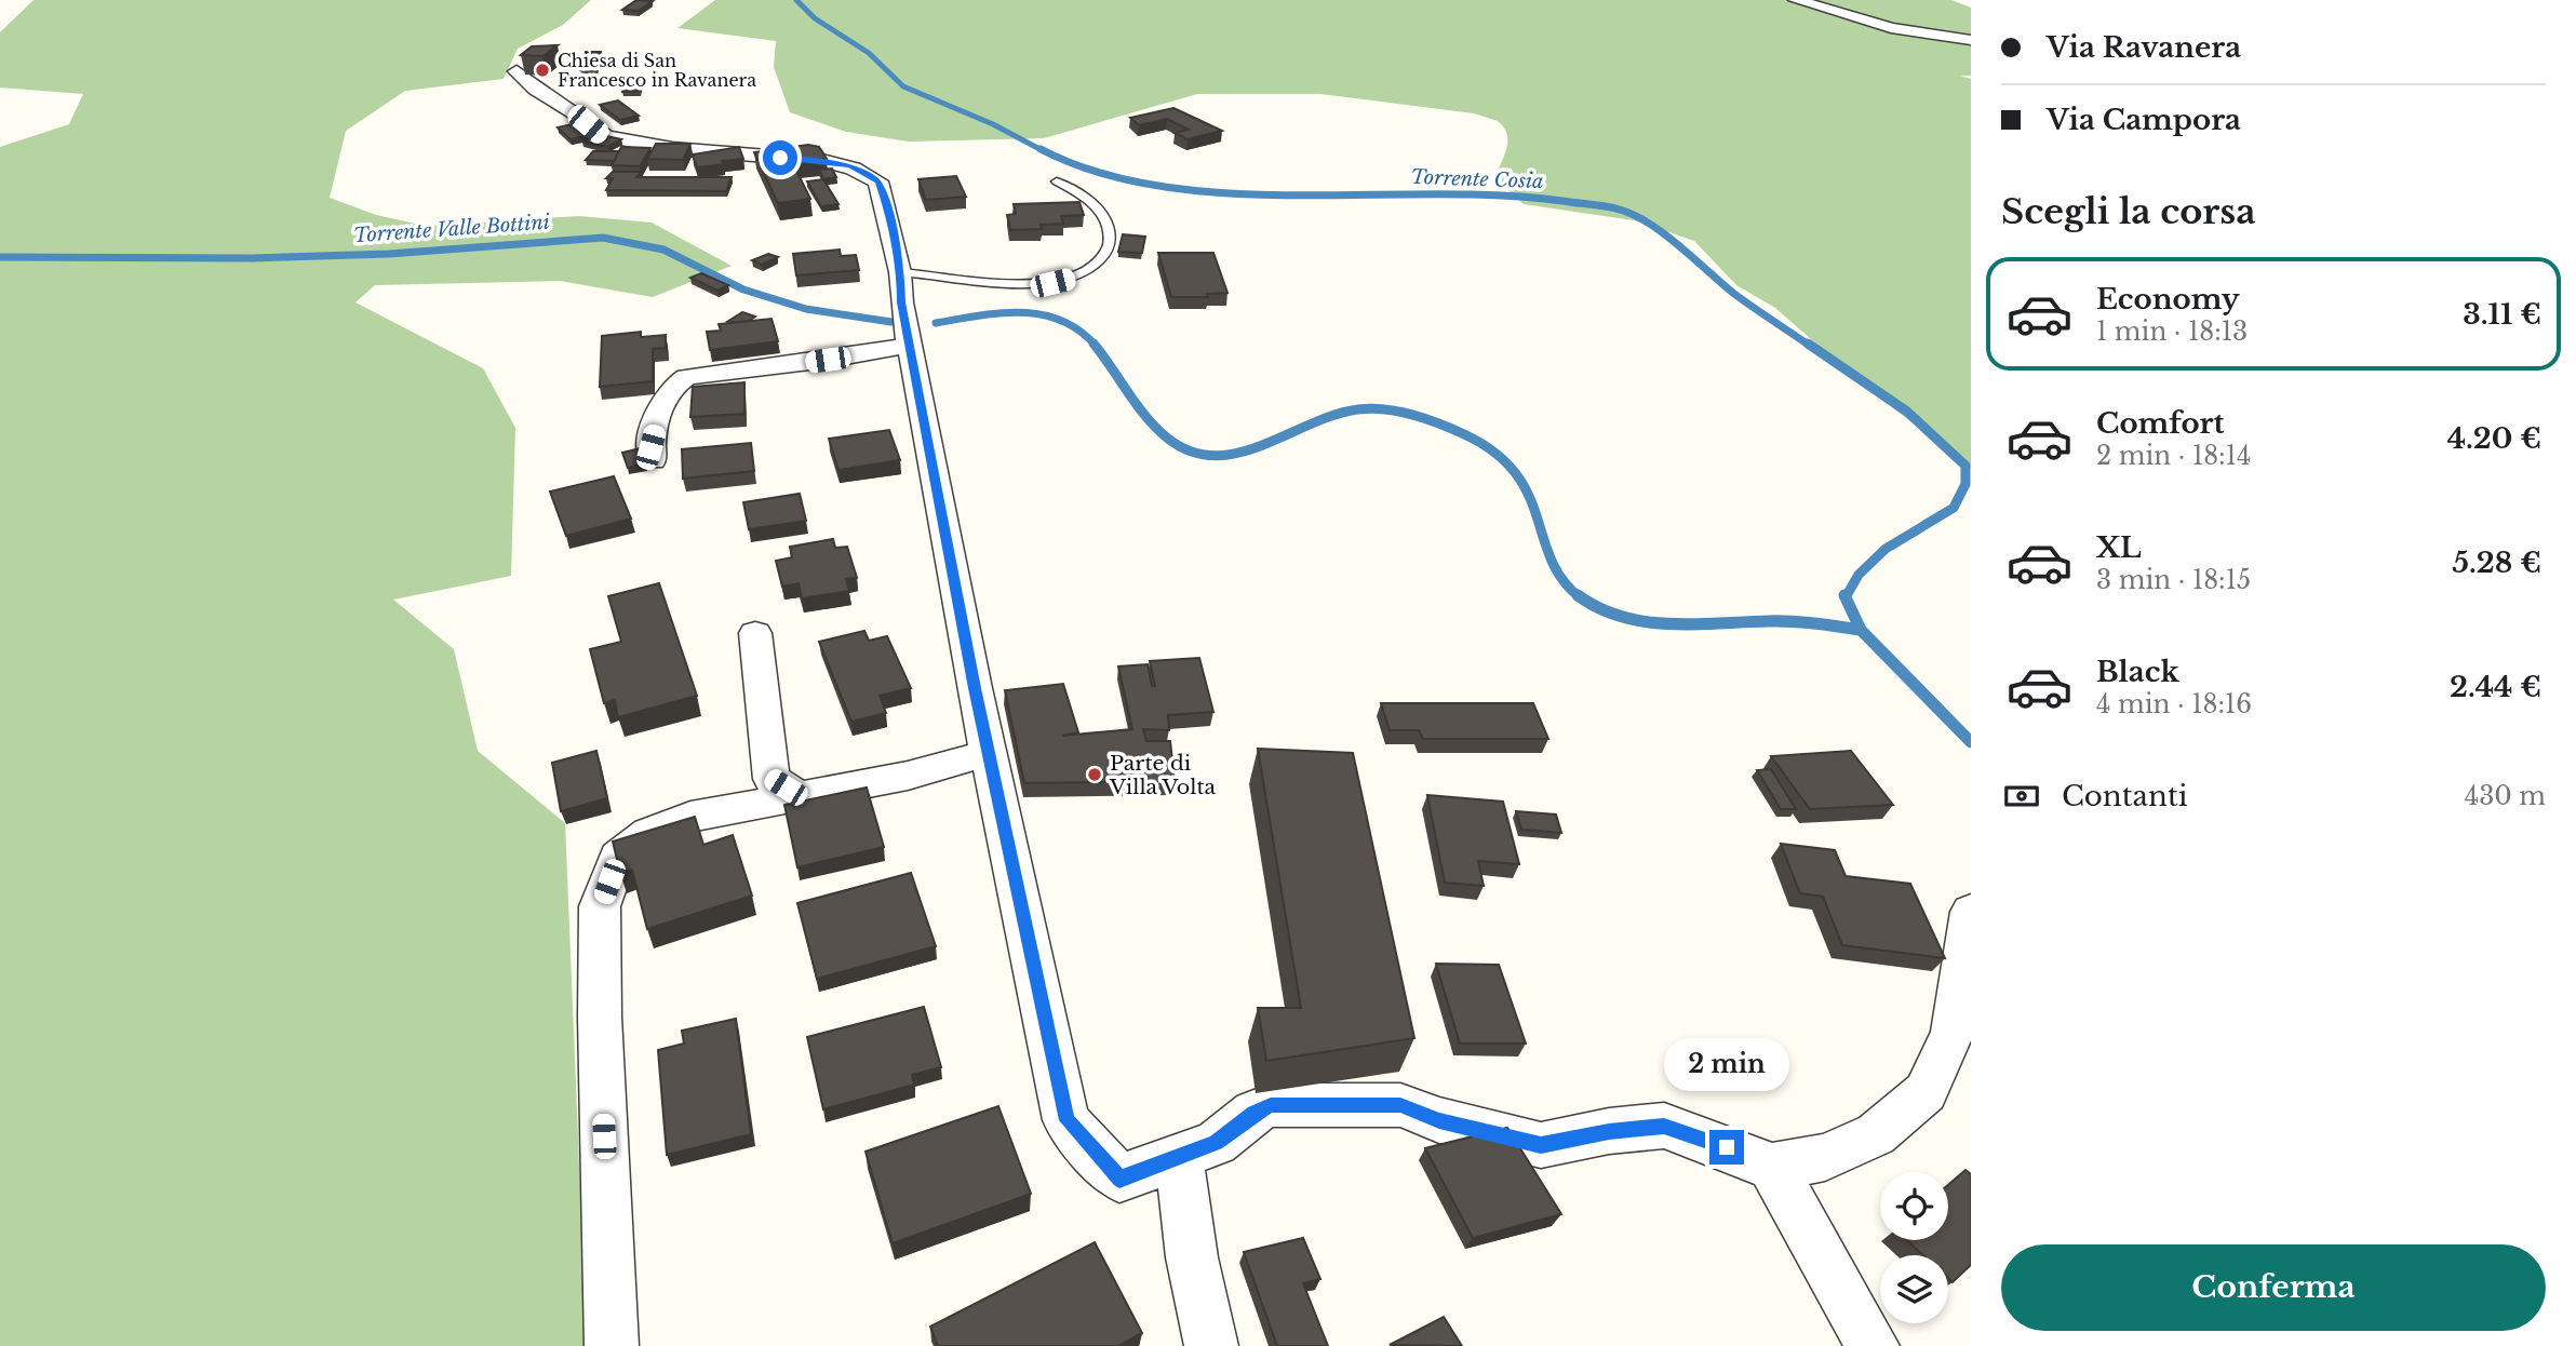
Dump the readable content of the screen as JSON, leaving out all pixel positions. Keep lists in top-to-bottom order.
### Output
{
  "water": ["Torrente Cosia", "Torrente Valle Bottini"],
  "places": ["Chiesa di San Francesco in Ravanera", "Parte di Villa Volta"],
  "page": {
    "banner": ["Via Ravanera", "Via Campora"],
    "heading": "Scegli la corsa",
    "list": [
      {
        "name": "Economy",
        "note": "1 min · 18:13",
        "value": "3.11 €"
      },
      {
        "name": "Comfort",
        "note": "2 min · 18:14",
        "value": "4.20 €"
      },
      {
        "name": "XL",
        "note": "3 min · 18:15",
        "value": "5.28 €"
      },
      {
        "name": "Black",
        "note": "4 min · 18:16",
        "value": "2.44 €"
      }
    ],
    "pay": ["Contanti", "430 m"],
    "bubble": "2 min",
    "buttons": "Conferma"
  }
}
